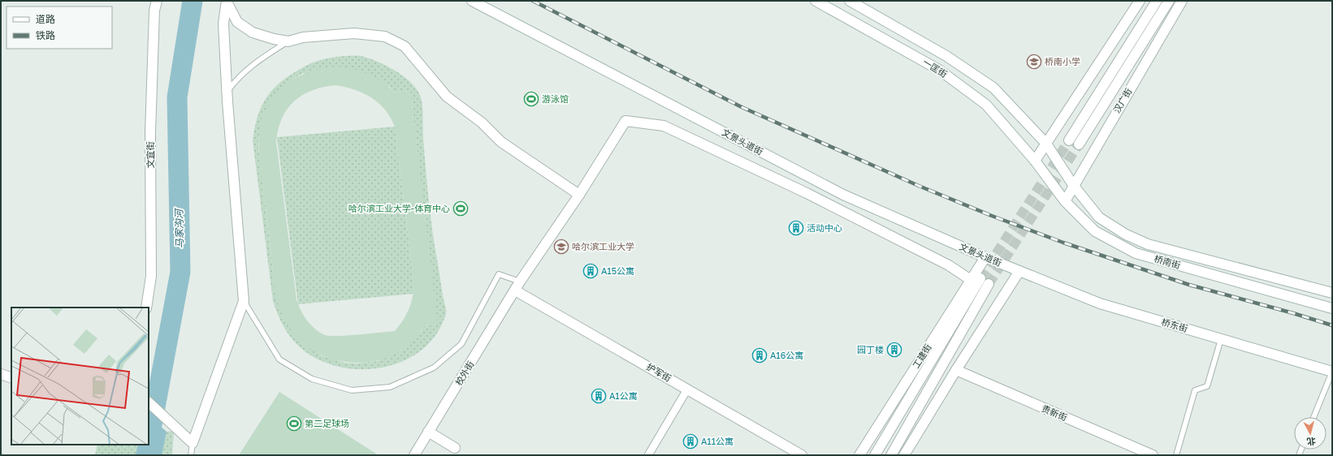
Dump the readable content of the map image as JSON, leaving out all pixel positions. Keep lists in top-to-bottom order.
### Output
{
  "streets": {
    "street": [
      "一匡街",
      "汉广街",
      "文景头道街",
      "文宜街",
      "桥南街",
      "桥东街",
      "工建街",
      "护军街",
      "校外街",
      "贵新街"
    ]
  },
  "crossings": [
    ["一匡街", "桥南街"],
    ["汉广街", "桥南街"],
    ["文景头道街", "桥东街"],
    ["文景头道街", "工建街"],
    ["工建街", "校外街"],
    ["护军街", "校外街"]
  ],
  "water": ["马家沟河"],
  "places": {
    "school or university": ["桥南小学", "哈尔滨工业大学"],
    "sports": ["游泳馆", "哈尔滨工业大学-体育中心", "第二足球场"],
    "building": [
      "活动中心",
      "A15公寓",
      "园丁楼",
      "A16公寓",
      "A1公寓",
      "A11公寓"
    ]
  },
  "legend": ["道路", "铁路"],
  "north": "bottom"
}
